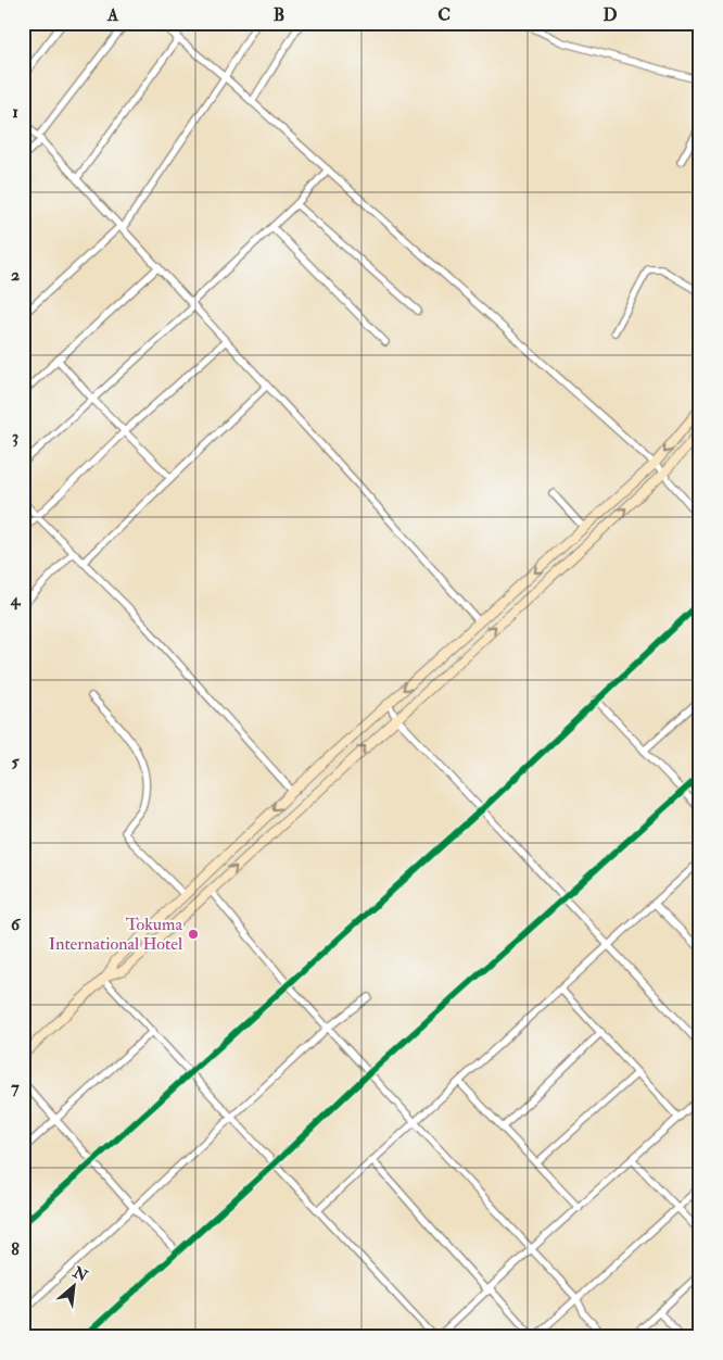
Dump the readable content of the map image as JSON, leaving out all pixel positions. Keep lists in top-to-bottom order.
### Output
{
  "places": ["Tokuma International Hotel"],
  "north": "top right",
  "grid": {
    "columns": [
      "A",
      "B",
      "C",
      "D"
    ],
    "rows": [
      "1",
      "2",
      "3",
      "4",
      "5",
      "6",
      "7",
      "8"
    ]
  }
}
